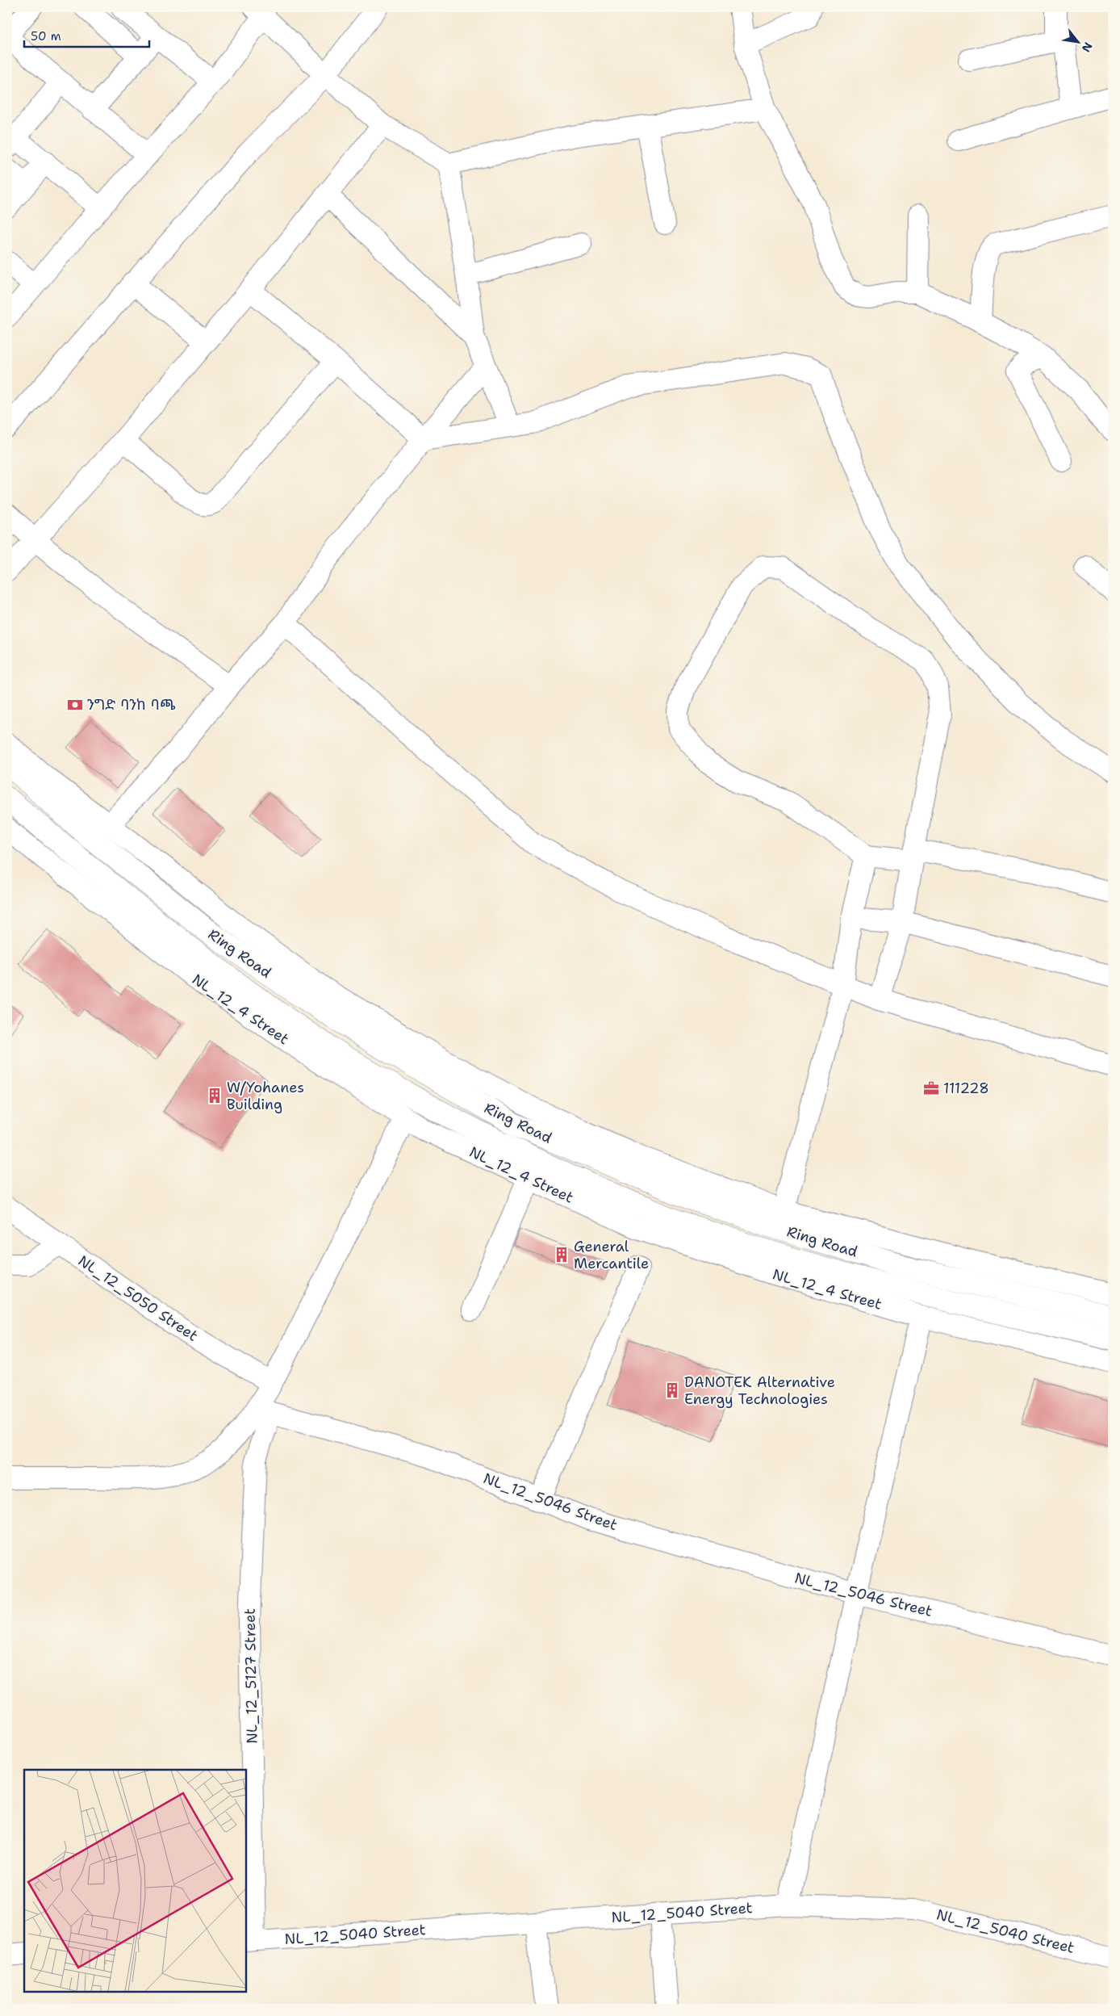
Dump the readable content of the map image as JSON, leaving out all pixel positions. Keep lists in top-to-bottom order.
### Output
{
  "streets": {
    "highway": ["Ring Road"],
    "street": [
      "NL_12_4 Street",
      "NL_12_5050 Street",
      "NL_12_5046 Street",
      "NL_12_5127 Street",
      "NL_12_5040 Street"
    ]
  },
  "crossings": [
    ["NL_12_5046 Street", "NL_12_5127 Street"],
    ["NL_12_5127 Street", "NL_12_5040 Street"]
  ],
  "places": {
    "bank": ["ንግድ ባንከ ባጫ"],
    "office": ["111228"],
    "building": ["W/Yohanes Building", "General Mercantile", "DANOTEK Alternative Energy Technologies"]
  },
  "scale_bar": "50 m",
  "north": "bottom right"
}
